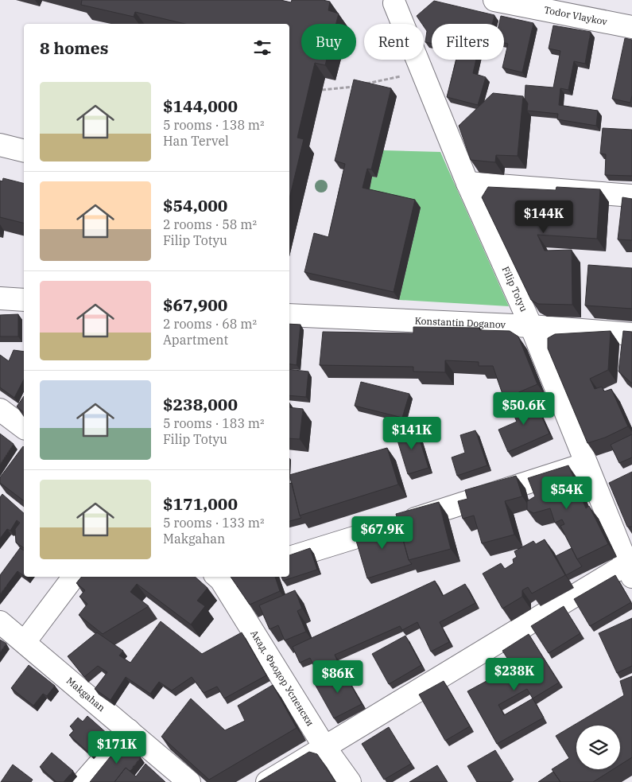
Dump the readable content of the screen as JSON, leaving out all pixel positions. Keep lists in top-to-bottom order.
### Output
{
  "streets": {
    "street": [
      "Todor Vlaykov",
      "Filip Totyu",
      "Konstantin Doganov",
      "Акад. Фьодор Успенски",
      "Makgahan"
    ]
  },
  "crossings": [
    ["Filip Totyu", "Konstantin Doganov"]
  ],
  "page": {
    "chip": ["Buy", "Rent", "Filters"],
    "heading": "8 homes",
    "list": [
      {
        "name": "$144,000",
        "note": "5 rooms · 138 m² · Han Tervel"
      },
      {
        "name": "$54,000",
        "note": "2 rooms · 58 m² · Filip Totyu"
      },
      {
        "name": "$67,900",
        "note": "2 rooms · 68 m² · Apartment"
      },
      {
        "name": "$238,000",
        "note": "5 rooms · 183 m² · Filip Totyu"
      },
      {
        "name": "$171,000",
        "note": "5 rooms · 133 m² · Makgahan"
      }
    ],
    "price": [
      "$144K",
      "$50.6K",
      "$141K",
      "$54K",
      "$67.9K",
      "$238K",
      "$86K",
      "$171K"
    ]
  }
}
